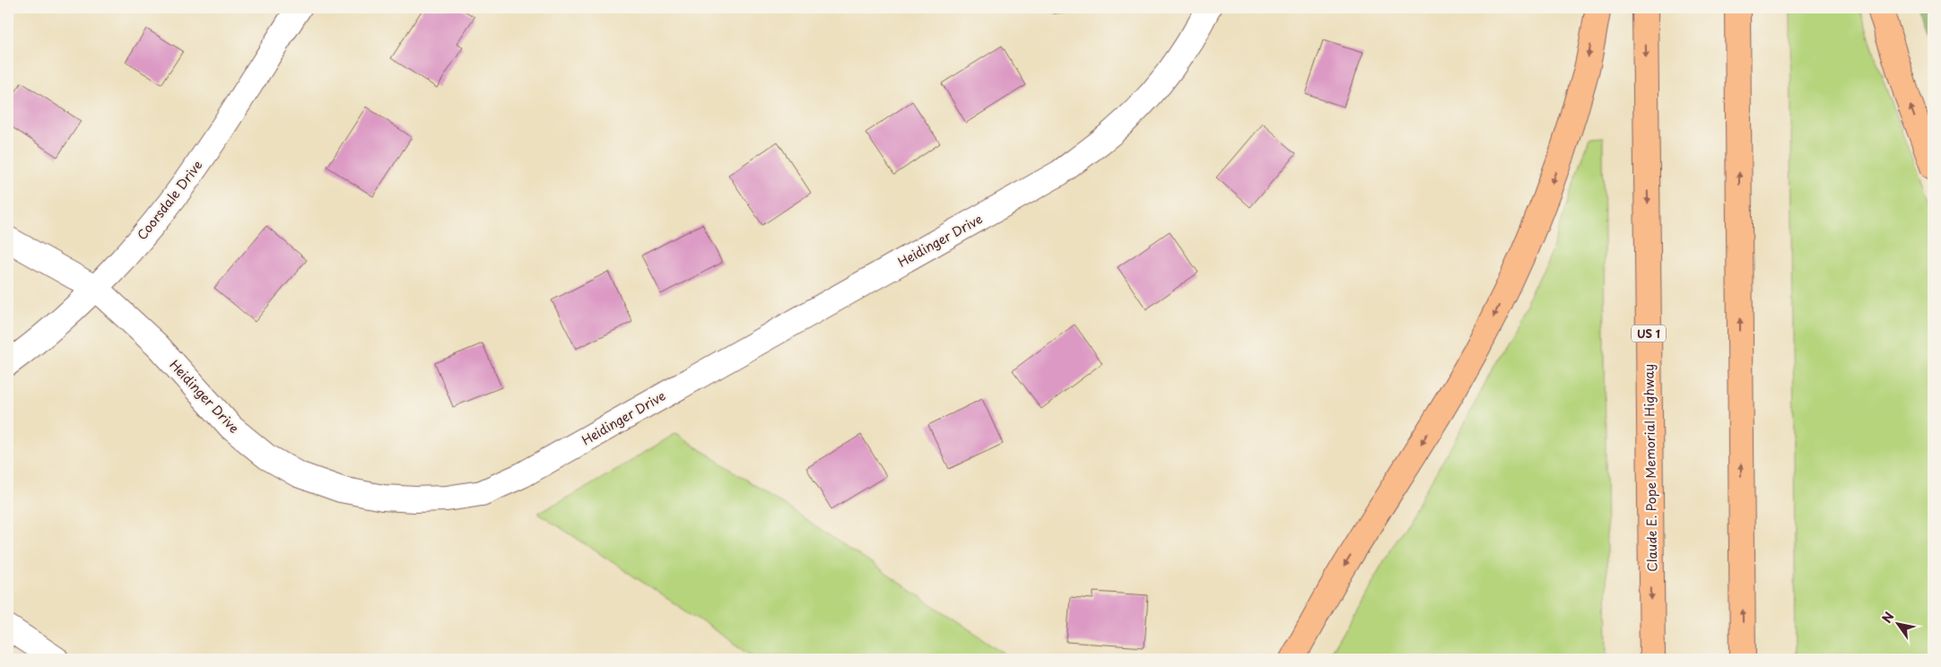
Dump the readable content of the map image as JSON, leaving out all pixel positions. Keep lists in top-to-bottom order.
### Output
{
  "streets": {
    "highway": ["US 1", "Claude E. Pope Memorial Highway"],
    "street": ["Coorsdale Drive", "Heidinger Drive"]
  },
  "crossings": [
    ["Coorsdale Drive", "Heidinger Drive"]
  ],
  "north": "top left"
}
